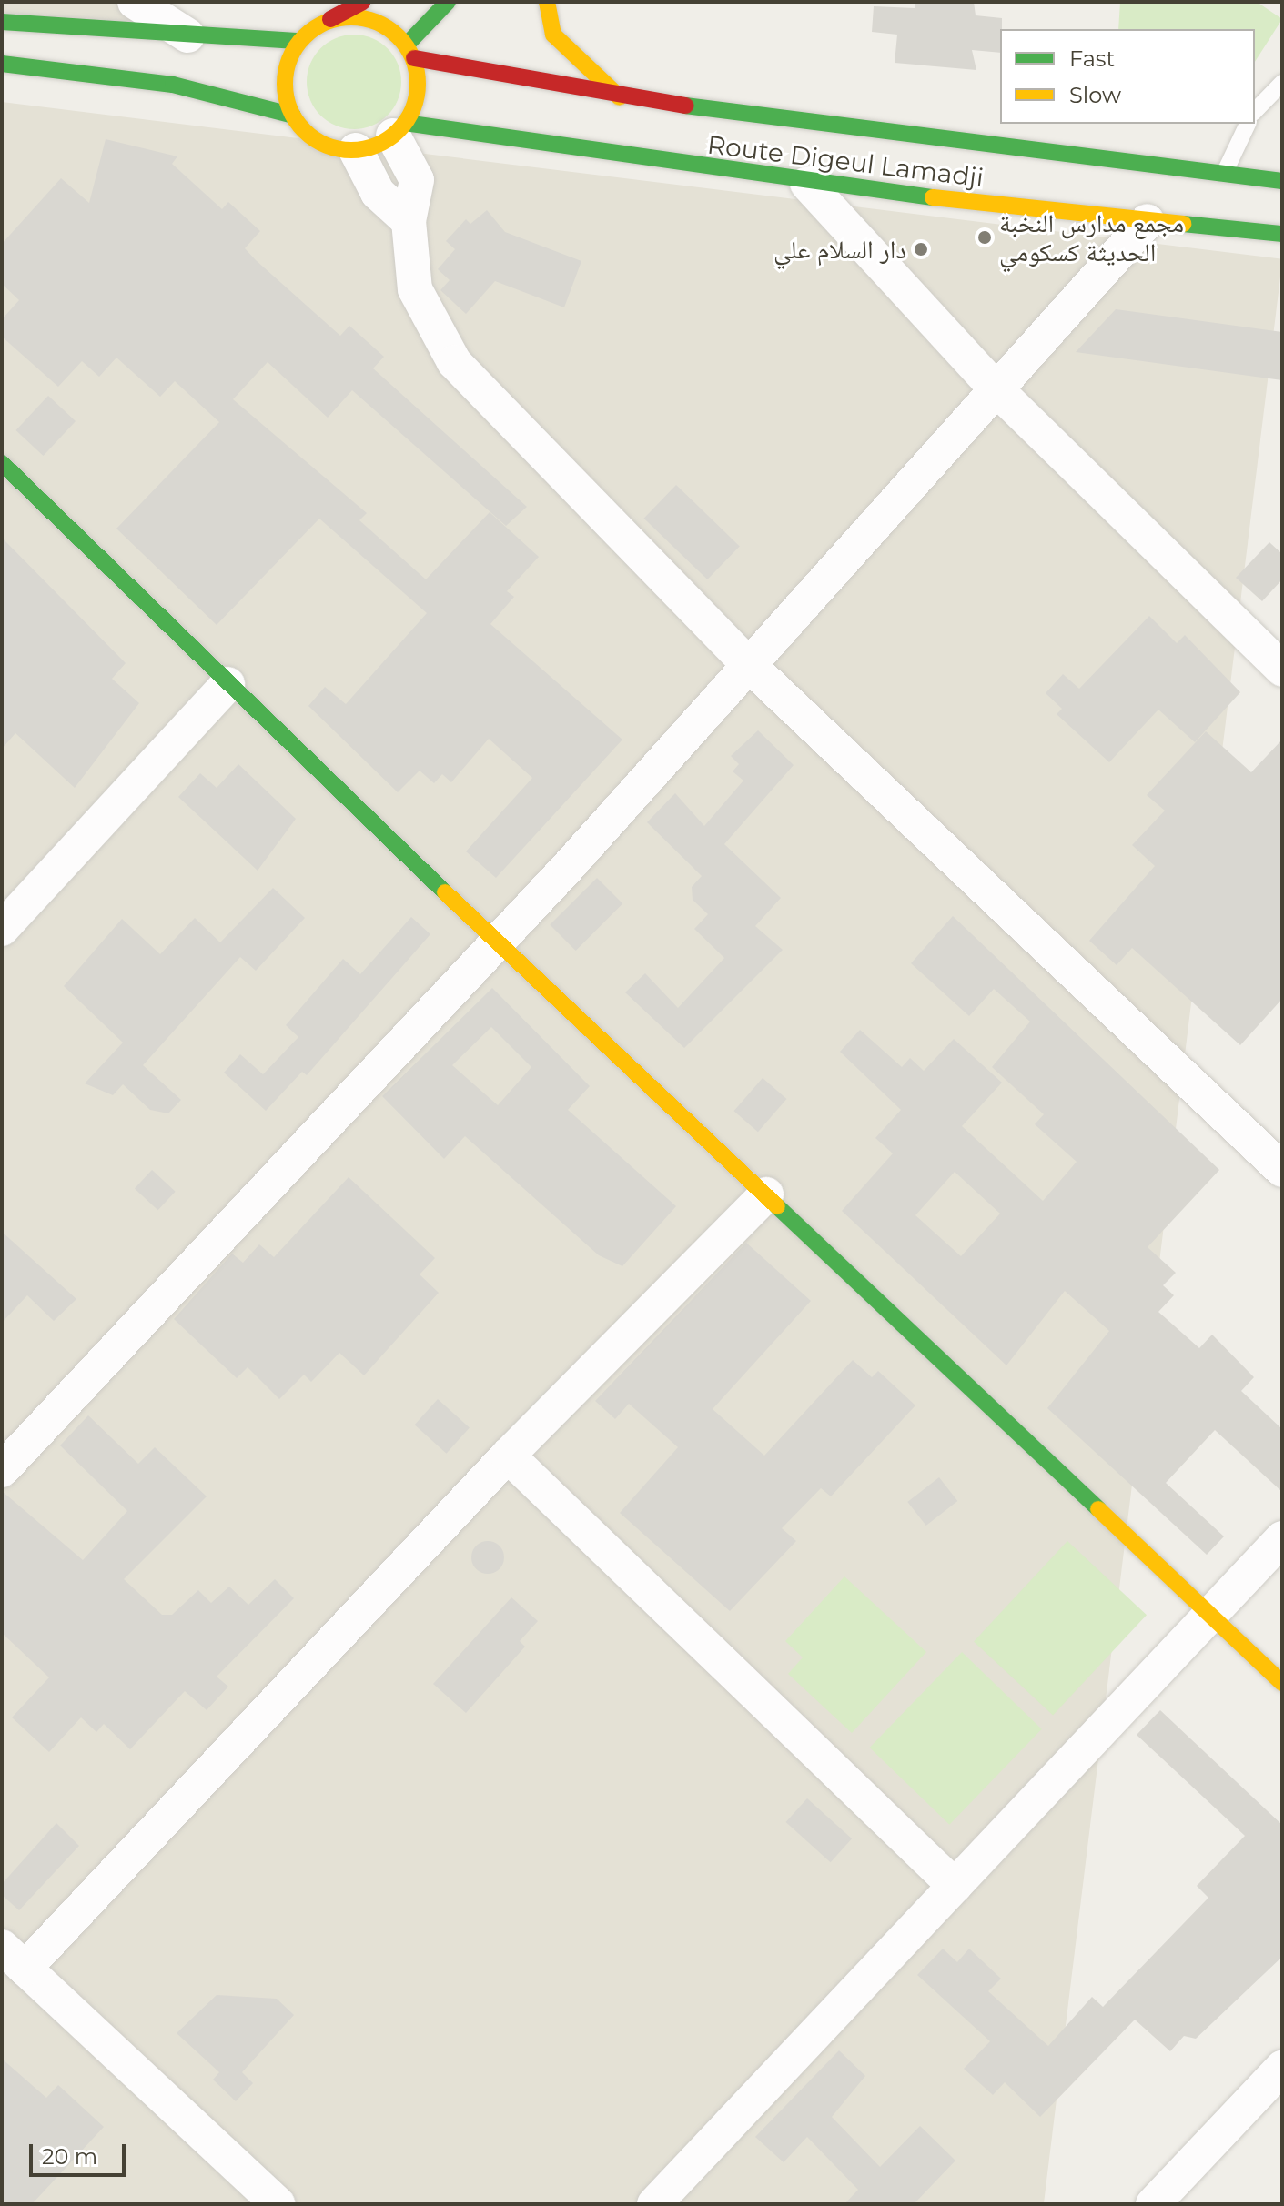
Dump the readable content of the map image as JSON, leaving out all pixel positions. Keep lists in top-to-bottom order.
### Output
{
  "streets": {
    "main road": ["Route Digeul Lamadji"]
  },
  "places": ["مجمع مدارس النخبة الحديثة كسكومي", "دار السلام علي"],
  "legend": ["Fast", "Slow"],
  "scale_bar": "20 m"
}
